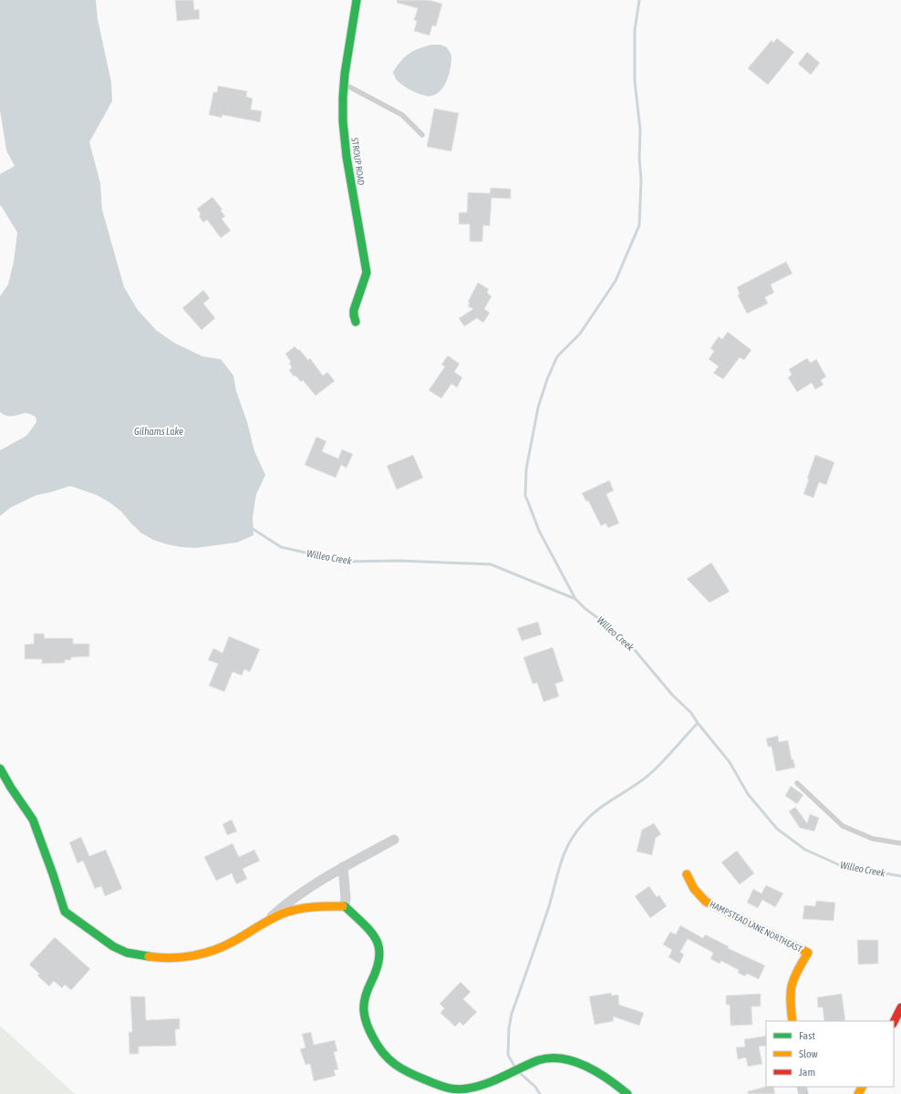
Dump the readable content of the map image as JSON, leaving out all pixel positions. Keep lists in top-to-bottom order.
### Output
{
  "streets": {
    "street": ["STROUP ROAD", "HAMPSTEAD LANE NORTHEAST"]
  },
  "water": ["Gilhams Lake", "Willeo Creek"],
  "legend": ["Fast", "Slow", "Jam"]
}
